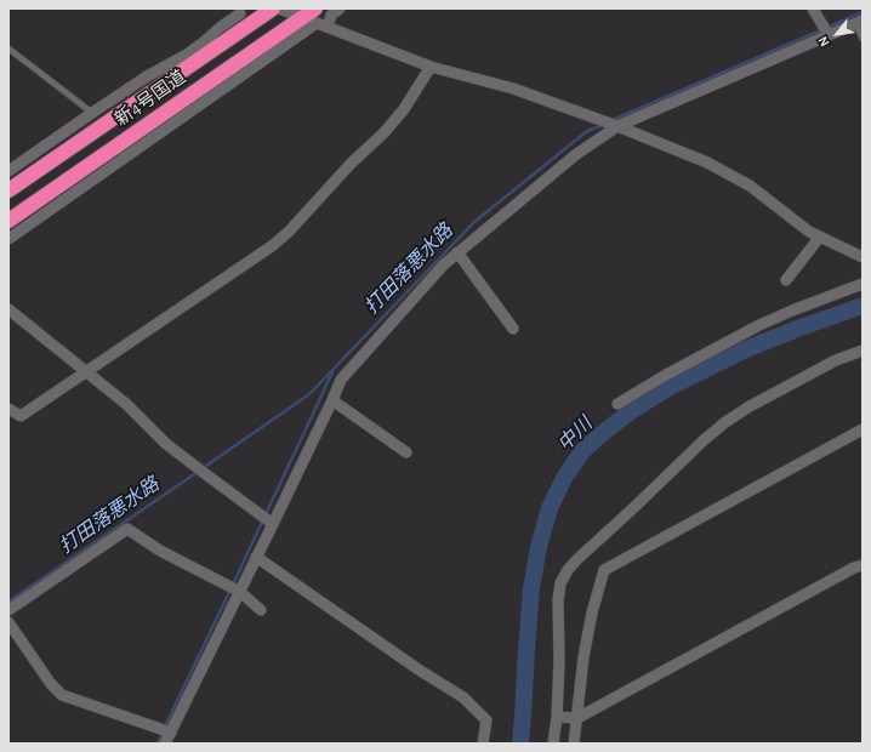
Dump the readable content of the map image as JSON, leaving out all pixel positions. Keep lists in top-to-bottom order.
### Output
{
  "streets": {
    "highway": ["新4号国道"]
  },
  "water": ["打田落悪水路", "中川"],
  "north": "bottom left"
}
